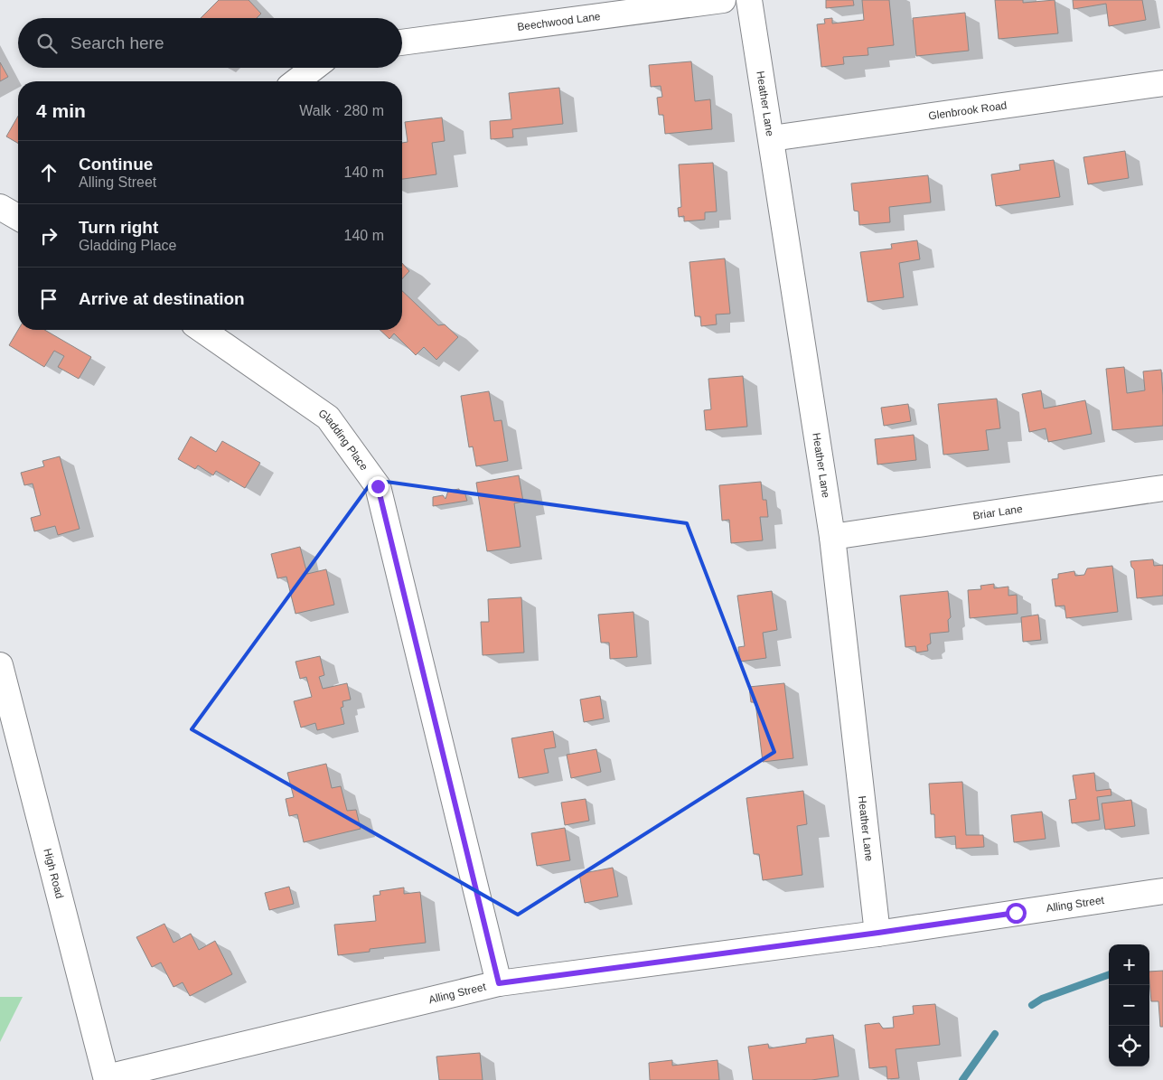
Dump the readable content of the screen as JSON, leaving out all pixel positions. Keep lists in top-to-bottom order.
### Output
{
  "streets": {
    "street": [
      "Beechwood Lane",
      "Heather Lane",
      "Glenbrook Road",
      "Gladding Place",
      "Briar Lane",
      "High Road",
      "Alling Street"
    ]
  },
  "crossings": [
    ["Heather Lane", "Glenbrook Road"],
    ["Heather Lane", "Briar Lane"],
    ["Heather Lane", "Alling Street"],
    ["Gladding Place", "Alling Street"],
    ["High Road", "Alling Street"]
  ],
  "page": {
    "search": "Search here",
    "heading": ["4 min", "Walk · 280 m"],
    "list": [
      ["Continue", "Alling Street", "140 m"],
      ["Turn right", "Gladding Place", "140 m"],
      "Arrive at destination"
    ],
    "map_buttons": ["+", "−"]
  }
}
